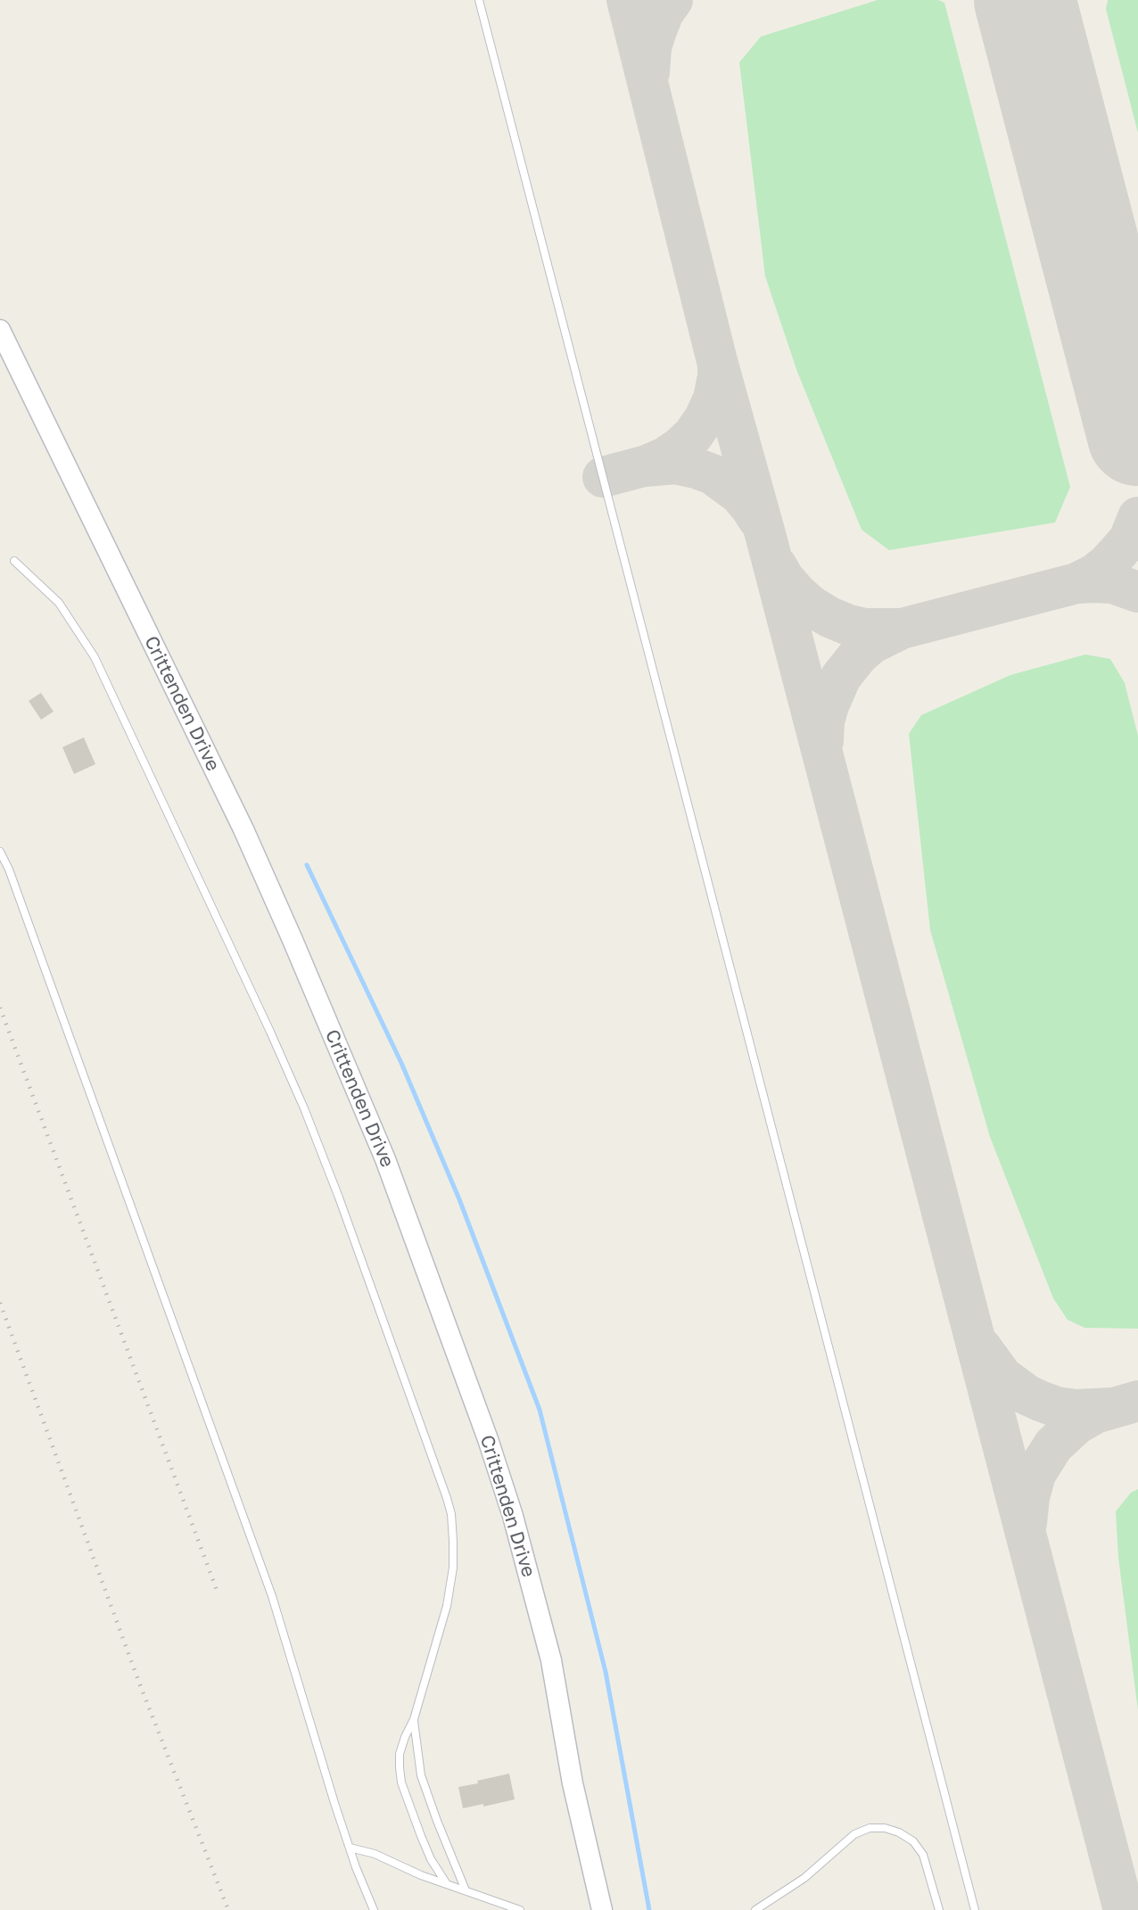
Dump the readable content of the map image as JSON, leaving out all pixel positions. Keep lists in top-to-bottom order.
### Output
{
  "streets": {
    "street": ["Crittenden Drive"]
  }
}
